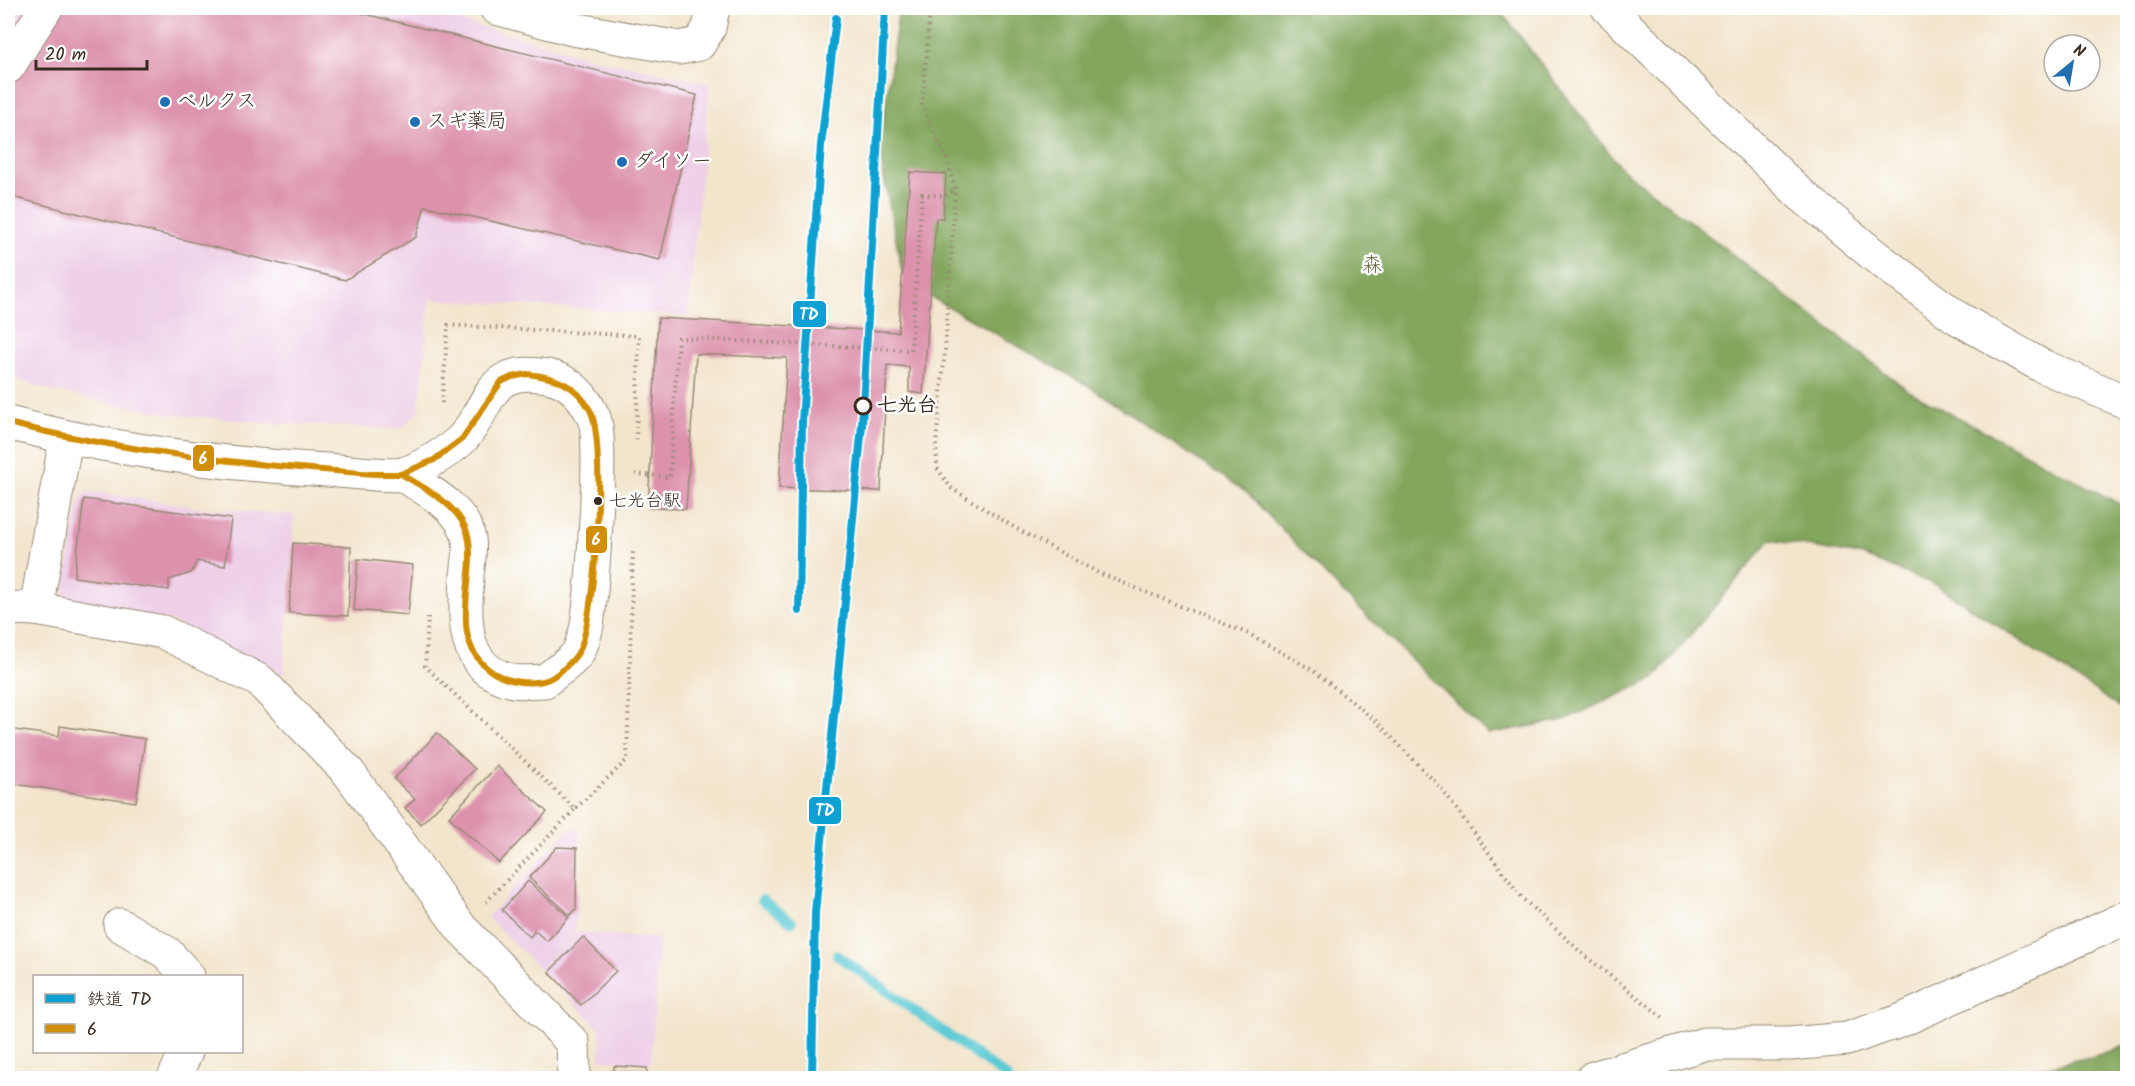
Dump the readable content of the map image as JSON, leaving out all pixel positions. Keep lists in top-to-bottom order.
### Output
{
  "parks": ["森"],
  "places": [
    "ベルクス",
    "スギ薬局",
    "ダイソー",
    "七光台",
    "七光台駅"
  ],
  "lines": ["rail line TD", "transit line 6"],
  "legend": ["鉄道 TD", "6"],
  "scale_bar": "20 m",
  "north": "top right"
}
